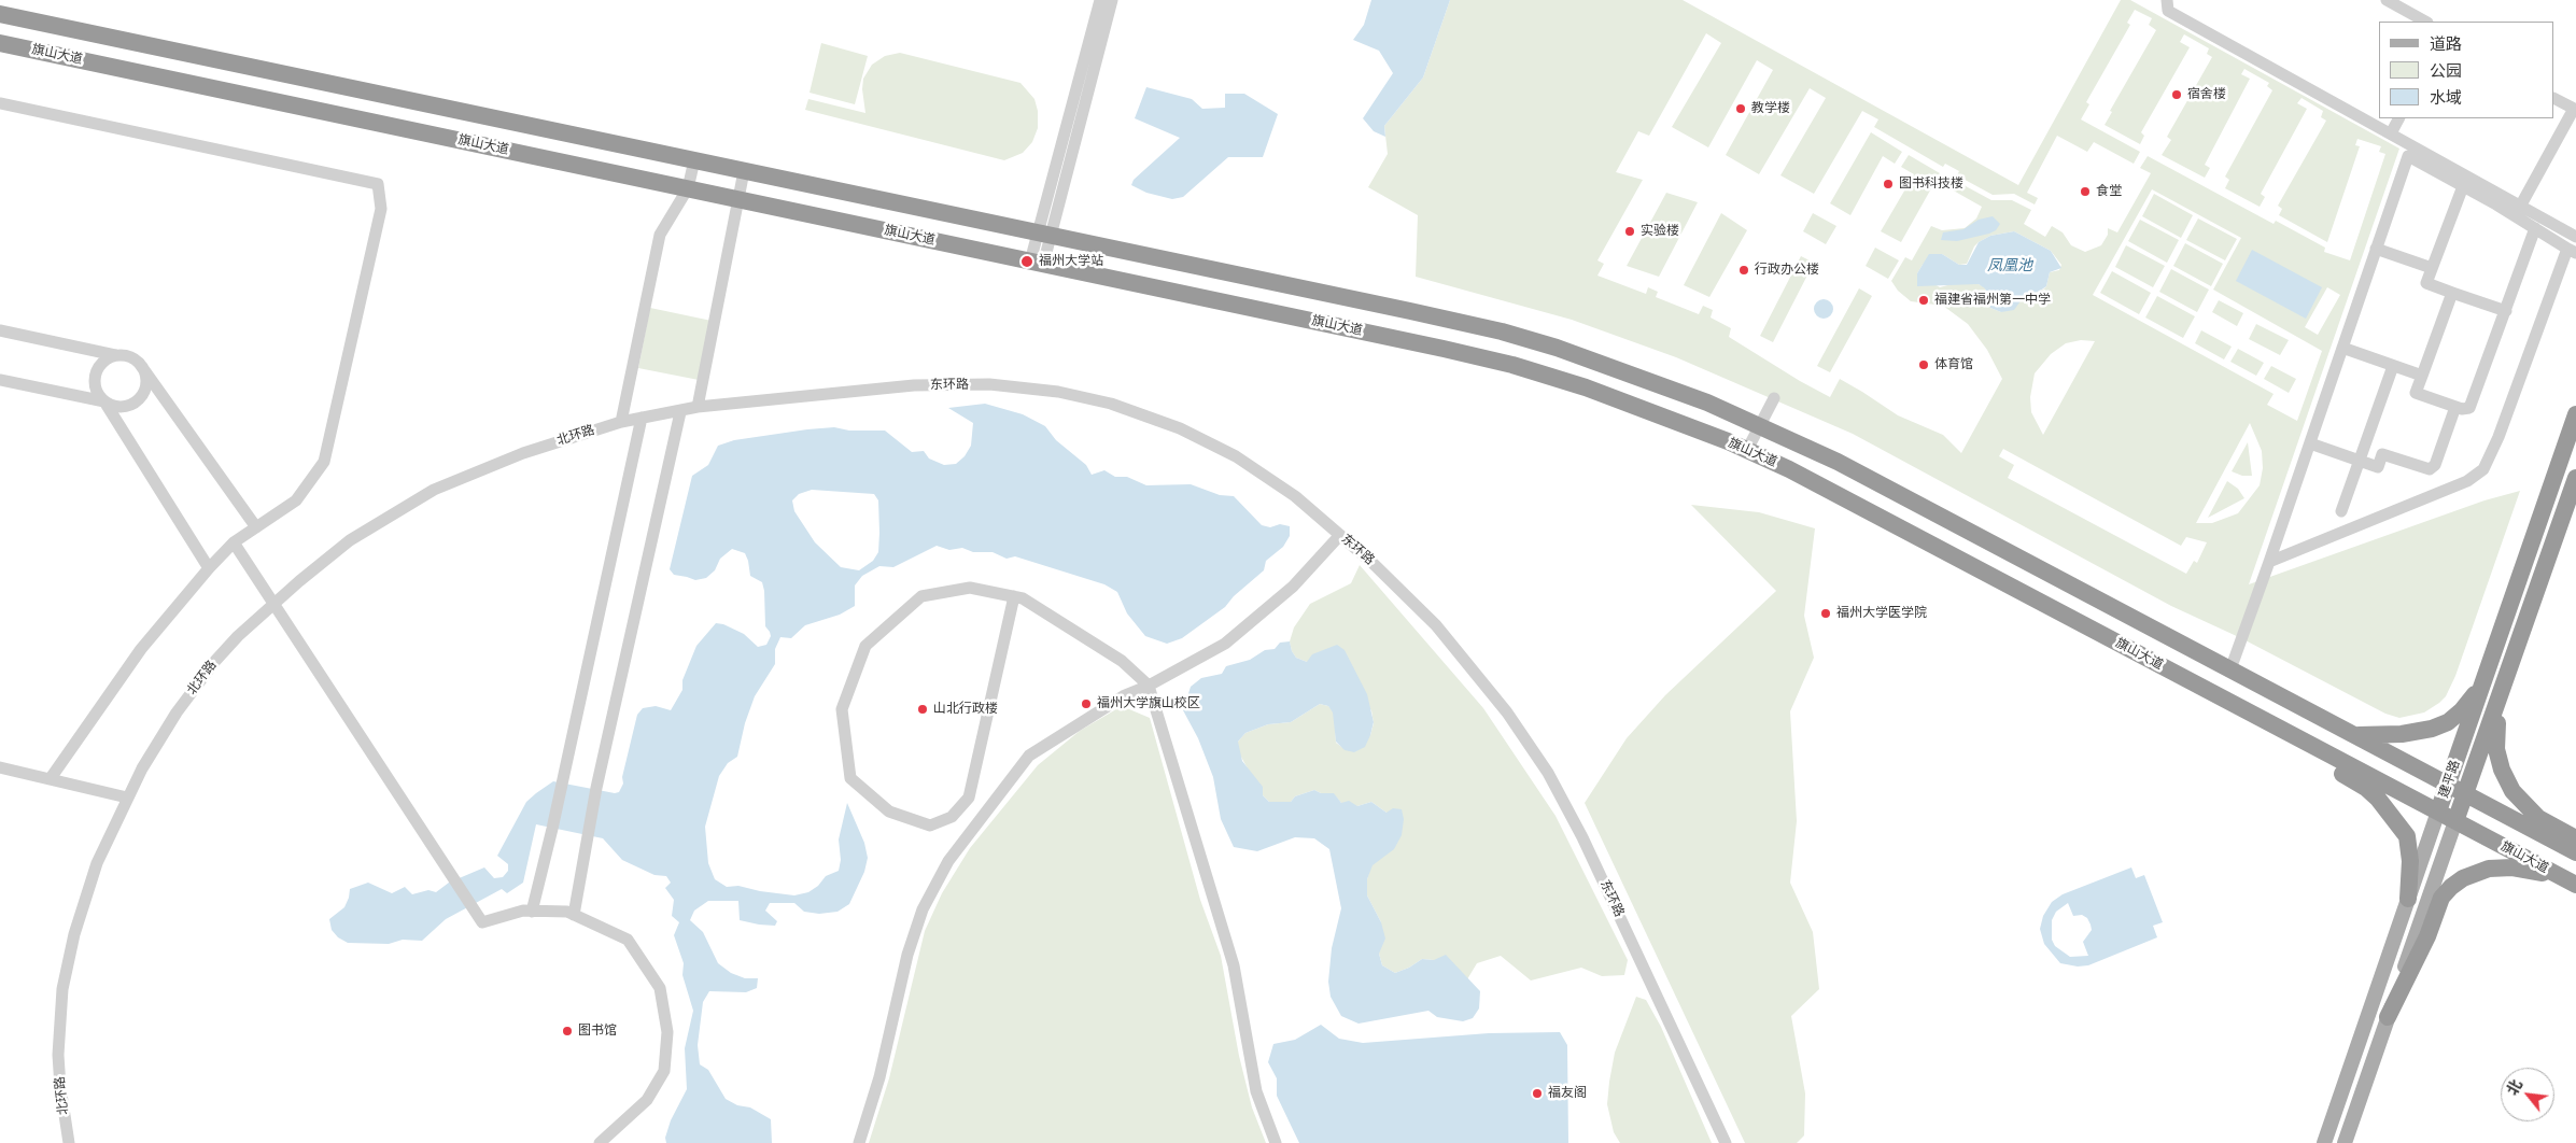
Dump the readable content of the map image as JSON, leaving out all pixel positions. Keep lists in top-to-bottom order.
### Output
{
  "streets": {
    "highway": ["旗山大道", "建平路"],
    "street": ["东环路", "北环路"]
  },
  "crossings": [
    ["旗山大道", "建平路"],
    ["东环路", "北环路"]
  ],
  "water": ["凤凰池"],
  "places": [
    "宿舍楼",
    "教学楼",
    "图书科技楼",
    "食堂",
    "实验楼",
    "福州大学站",
    "行政办公楼",
    "福建省福州第一中学",
    "体育馆",
    "福州大学医学院",
    "福州大学旗山校区",
    "山北行政楼",
    "图书馆",
    "福友阁"
  ],
  "legend": ["道路", "公园", "水域"],
  "north": "top left"
}
